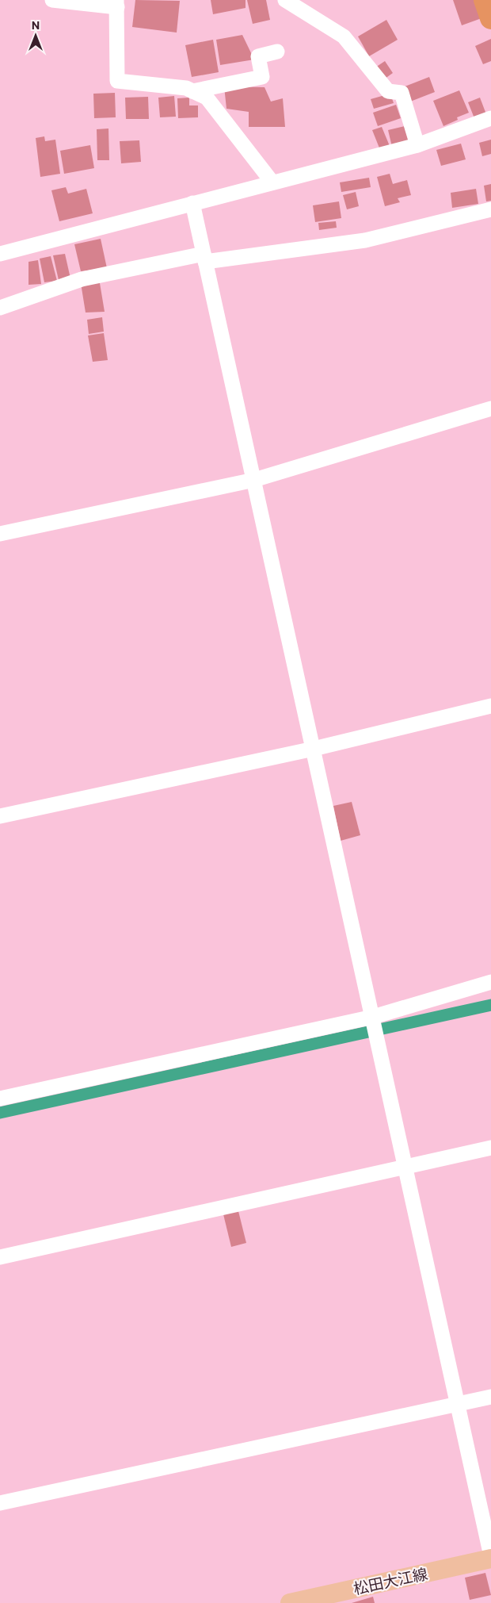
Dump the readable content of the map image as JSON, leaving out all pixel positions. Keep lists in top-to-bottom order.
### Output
{
  "streets": {
    "main road": ["松田大江線"]
  },
  "north": "top"
}
